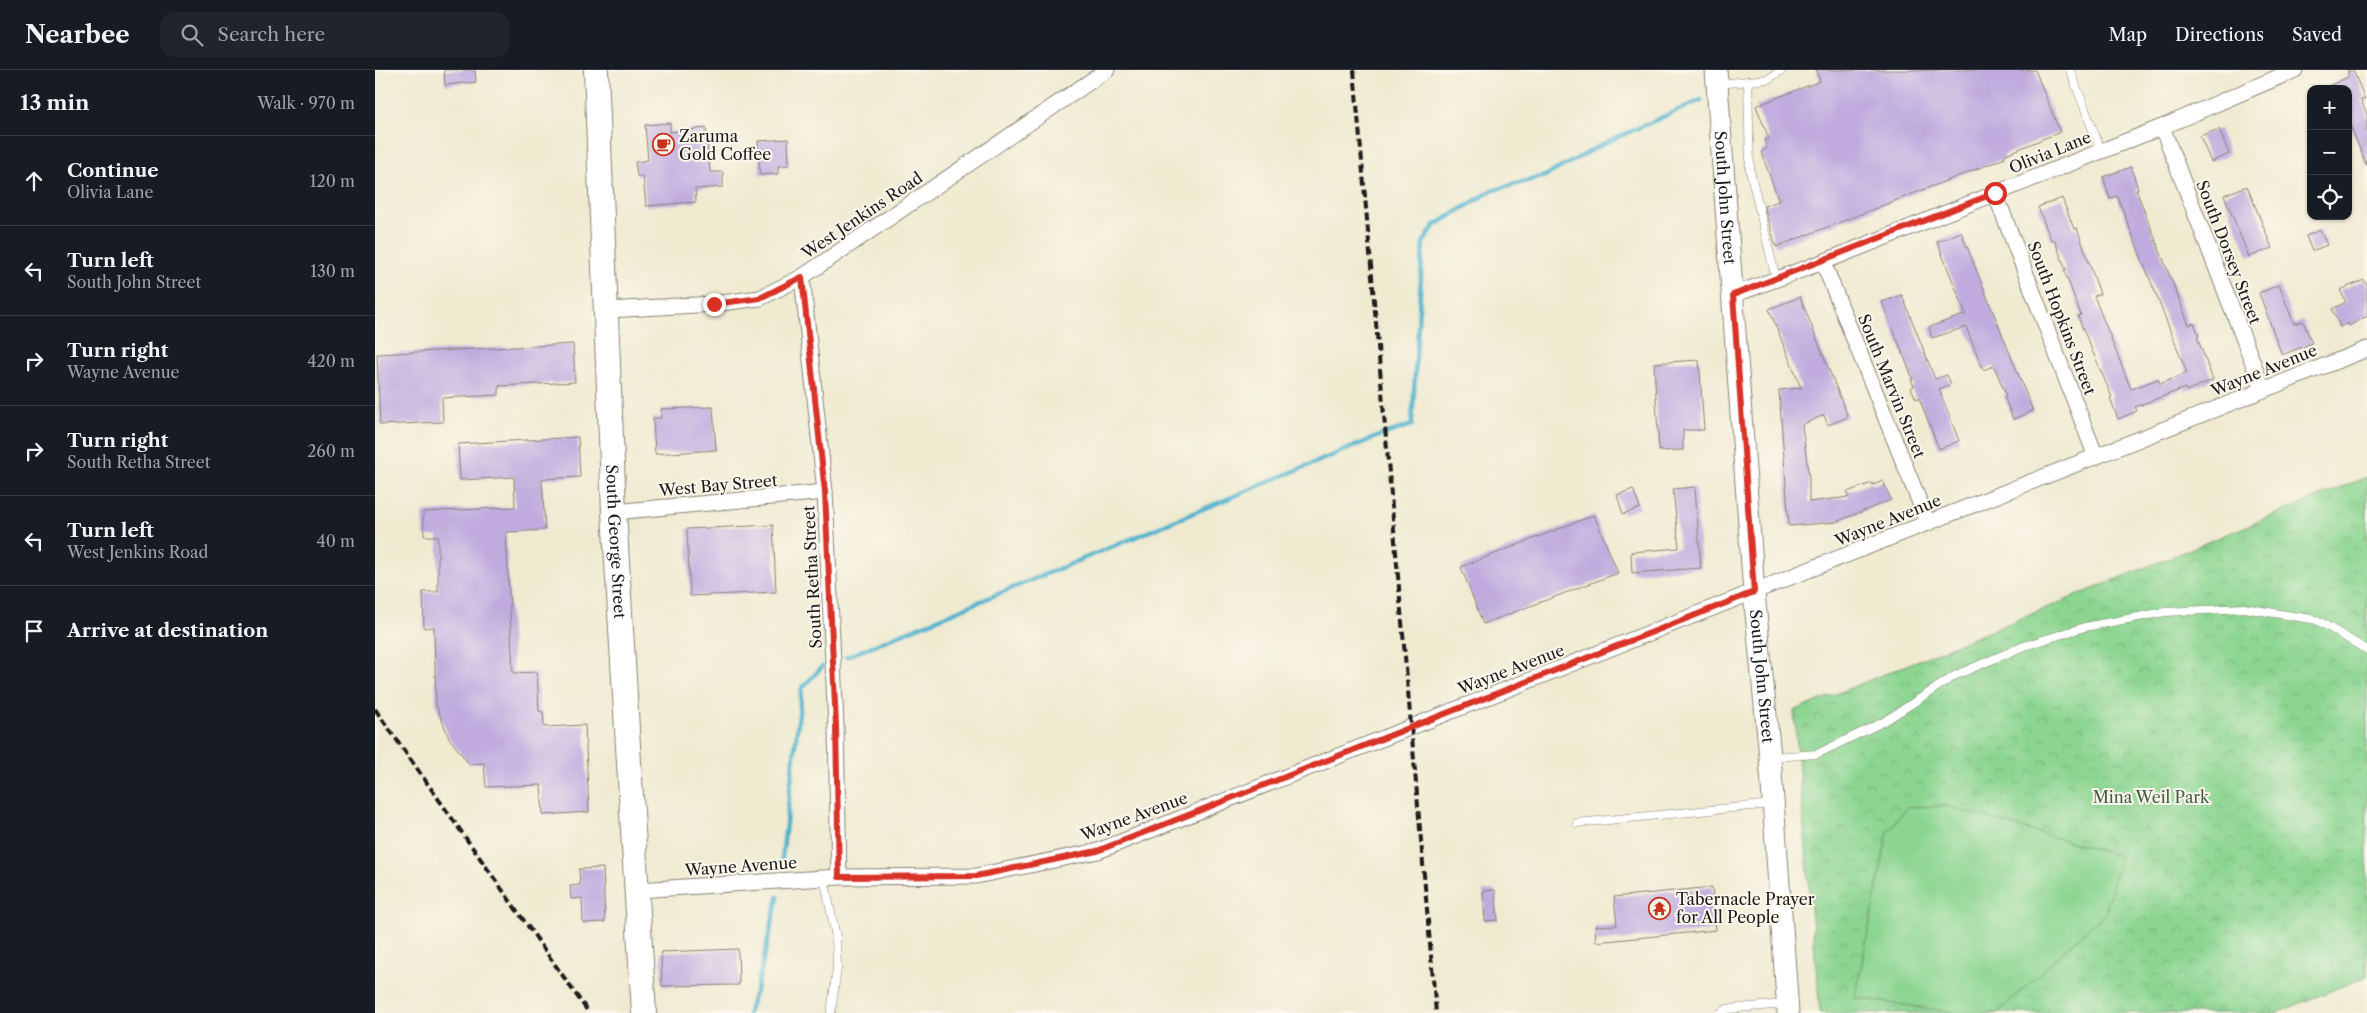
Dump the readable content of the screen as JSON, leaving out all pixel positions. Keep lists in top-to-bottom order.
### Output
{
  "streets": {
    "main road": ["South George Street"],
    "street": [
      "Olivia Lane",
      "South John Street",
      "West Jenkins Road",
      "South Dorsey Street",
      "South Hopkins Street",
      "Wayne Avenue",
      "South Marvin Street",
      "West Bay Street",
      "South Retha Street"
    ]
  },
  "crossings": [
    ["Olivia Lane", "South John Street"],
    ["Olivia Lane", "South Dorsey Street"],
    ["Olivia Lane", "South Hopkins Street"],
    ["Olivia Lane", "South Marvin Street"],
    ["South John Street", "Wayne Avenue"],
    ["West Jenkins Road", "South George Street"],
    ["West Jenkins Road", "South Retha Street"],
    ["South Dorsey Street", "Wayne Avenue"],
    ["South Hopkins Street", "Wayne Avenue"],
    ["Wayne Avenue", "South Marvin Street"],
    ["Wayne Avenue", "South George Street"],
    ["Wayne Avenue", "South Retha Street"],
    ["West Bay Street", "South George Street"],
    ["West Bay Street", "South Retha Street"]
  ],
  "parks": ["Mina Weil Park"],
  "places": {
    "cafe": ["Zaruma Gold Coffee"],
    "temple": ["Tabernacle Prayer for All People"]
  },
  "page": {
    "header": "Nearbee",
    "search": "Search here",
    "nav": ["Map", "Directions", "Saved"],
    "heading": ["13 min", "Walk · 970 m"],
    "map_buttons": ["+", "−"],
    "list": [
      ["Continue", "Olivia Lane", "120 m"],
      ["Turn left", "South John Street", "130 m"],
      ["Turn right", "Wayne Avenue", "420 m"],
      ["Turn right", "South Retha Street", "260 m"],
      ["Turn left", "West Jenkins Road", "40 m"],
      "Arrive at destination"
    ]
  }
}
